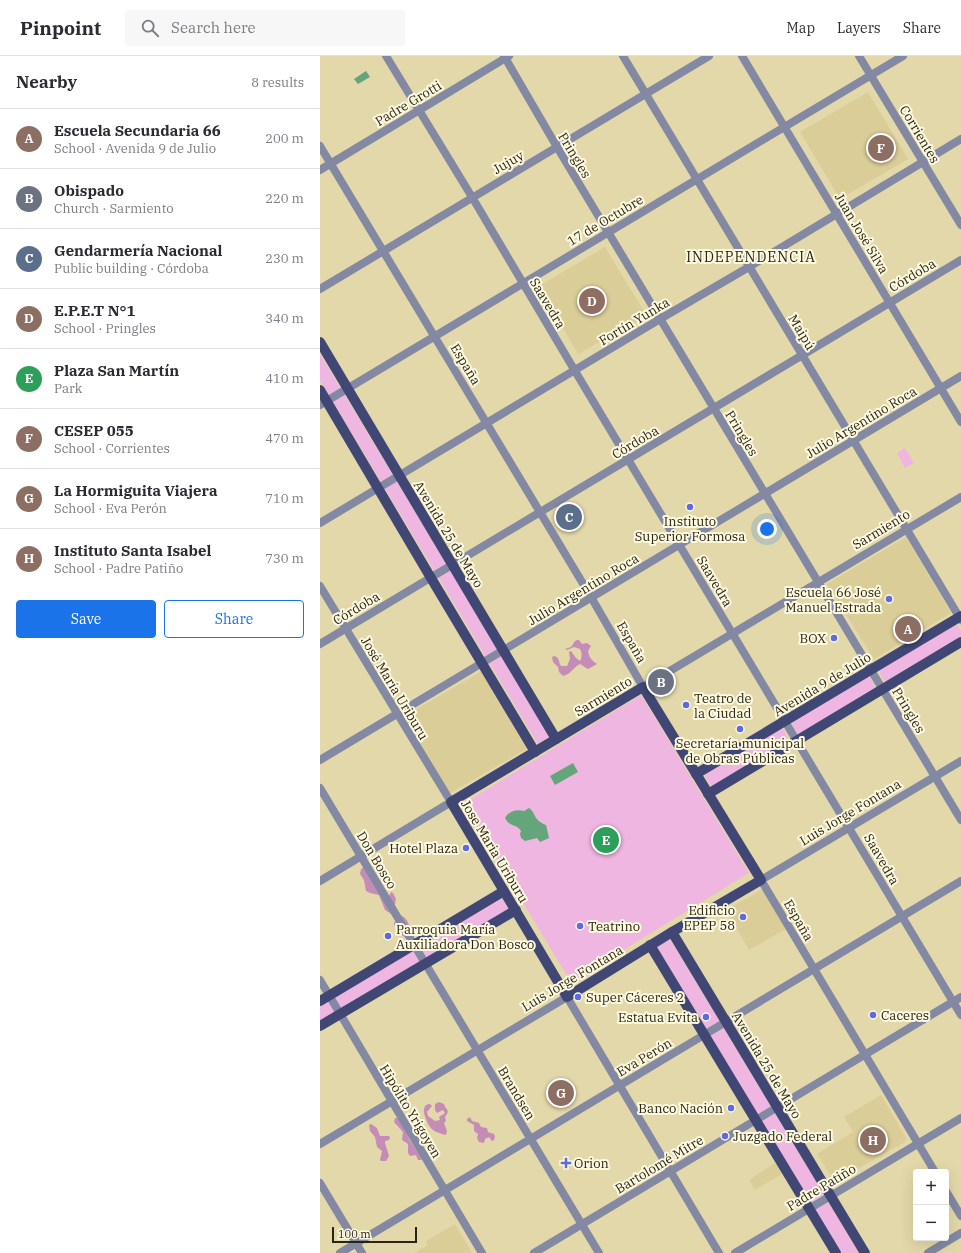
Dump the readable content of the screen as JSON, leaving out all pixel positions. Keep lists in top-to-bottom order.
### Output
{
  "streets": {
    "main road": [
      "España",
      "Sarmiento",
      "Avenida 25 de Mayo",
      "Avenida 9 de Julio",
      "Luis Jorge Fontana",
      "Jose Maria Uriburu"
    ],
    "street": [
      "Padre Grotti",
      "Corrientes",
      "Pringles",
      "Jujuy",
      "17 de Octubre",
      "Juan José Silva",
      "Córdoba",
      "Saavedra",
      "Fortín Yunka",
      "Maipú",
      "Julio Argentino Roca",
      "José María Uriburu",
      "Don Bosco",
      "Eva Perón",
      "Brandsen",
      "Hipólito Yrigoyen",
      "Bartolomé Mitre",
      "Padre Patiño"
    ]
  },
  "crossings": [
    ["Padre Grotti", "Pringles"],
    ["Padre Grotti", "Saavedra"],
    ["Padre Grotti", "España"],
    ["Corrientes", "17 de Octubre"],
    ["Corrientes", "Fortín Yunka"],
    ["Pringles", "Jujuy"],
    ["Pringles", "17 de Octubre"],
    ["Pringles", "Córdoba"],
    ["Pringles", "Fortín Yunka"],
    ["Pringles", "Julio Argentino Roca"],
    ["Pringles", "Sarmiento"],
    ["Pringles", "Avenida 9 de Julio"],
    ["Pringles", "Luis Jorge Fontana"],
    ["Jujuy", "Saavedra"],
    ["Jujuy", "Maipú"],
    ["Jujuy", "España"],
    ["17 de Octubre", "Juan José Silva"],
    ["17 de Octubre", "Saavedra"],
    ["17 de Octubre", "Maipú"],
    ["17 de Octubre", "España"],
    ["17 de Octubre", "Avenida 25 de Mayo"],
    ["Juan José Silva", "Córdoba"],
    ["Juan José Silva", "Fortín Yunka"],
    ["Juan José Silva", "Julio Argentino Roca"],
    ["Córdoba", "Saavedra"],
    ["Córdoba", "Maipú"],
    ["Córdoba", "España"],
    ["Córdoba", "Avenida 25 de Mayo"],
    ["Córdoba", "José María Uriburu"],
    ["Saavedra", "Fortín Yunka"],
    ["Saavedra", "Julio Argentino Roca"],
    ["Saavedra", "Sarmiento"],
    ["Saavedra", "Avenida 9 de Julio"],
    ["Saavedra", "Luis Jorge Fontana"],
    ["Saavedra", "Eva Perón"],
    ["Saavedra", "Bartolomé Mitre"],
    ["Fortín Yunka", "Maipú"],
    ["Fortín Yunka", "España"],
    ["Fortín Yunka", "Avenida 25 de Mayo"],
    ["Maipú", "Julio Argentino Roca"],
    ["Maipú", "Sarmiento"],
    ["Maipú", "Avenida 9 de Julio"],
    ["España", "Julio Argentino Roca"],
    ["España", "Sarmiento"],
    ["España", "Avenida 9 de Julio"],
    ["España", "Luis Jorge Fontana"],
    ["España", "Eva Perón"],
    ["España", "Bartolomé Mitre"],
    ["España", "Padre Patiño"],
    ["Julio Argentino Roca", "Avenida 25 de Mayo"],
    ["Julio Argentino Roca", "José María Uriburu"],
    ["Sarmiento", "Avenida 25 de Mayo"],
    ["Sarmiento", "José María Uriburu"],
    ["Sarmiento", "Jose Maria Uriburu"],
    ["Sarmiento", "Don Bosco"],
    ["Avenida 25 de Mayo", "Luis Jorge Fontana"],
    ["Avenida 25 de Mayo", "Eva Perón"],
    ["Avenida 25 de Mayo", "Bartolomé Mitre"],
    ["Avenida 25 de Mayo", "Padre Patiño"],
    ["José María Uriburu", "Jose Maria Uriburu"],
    ["Luis Jorge Fontana", "Jose Maria Uriburu"],
    ["Luis Jorge Fontana", "Brandsen"],
    ["Luis Jorge Fontana", "Hipólito Yrigoyen"],
    ["Don Bosco", "Brandsen"],
    ["Eva Perón", "Brandsen"],
    ["Eva Perón", "Hipólito Yrigoyen"],
    ["Brandsen", "Bartolomé Mitre"]
  ],
  "districts": ["INDEPENDENCIA"],
  "places": {
    "other": [
      "Instituto Superior Formosa",
      "Escuela 66 José Manuel Estrada",
      "BOX",
      "Teatro de la Ciudad",
      "Secretaría municipal de Obras Públicas",
      "Hotel Plaza",
      "Edificio EPEP 58",
      "Teatrino",
      "Parroquia María Auxiliadora Don Bosco",
      "Super Cáceres 2",
      "Caceres",
      "Estatua Evita",
      "Banco Nación",
      "Juzgado Federal"
    ],
    "health": ["Orion"]
  },
  "scale_bar": "100 m",
  "page": {
    "header": "Pinpoint",
    "search": "Search here",
    "nav": ["Map", "Layers", "Share"],
    "heading": ["Nearby", "8 results"],
    "list": [
      {
        "mark": "A",
        "name": "Escuela Secundaria 66",
        "note": "School · Avenida 9 de Julio",
        "value": "200 m"
      },
      {
        "mark": "B",
        "name": "Obispado",
        "note": "Church · Sarmiento",
        "value": "220 m"
      },
      {
        "mark": "C",
        "name": "Gendarmería Nacional",
        "note": "Public building · Córdoba",
        "value": "230 m"
      },
      {
        "mark": "D",
        "name": "E.P.E.T N°1",
        "note": "School · Pringles",
        "value": "340 m"
      },
      {
        "mark": "E",
        "name": "Plaza San Martín",
        "note": "Park",
        "value": "410 m"
      },
      {
        "mark": "F",
        "name": "CESEP 055",
        "note": "School · Corrientes",
        "value": "470 m"
      },
      {
        "mark": "G",
        "name": "La Hormiguita Viajera",
        "note": "School · Eva Perón",
        "value": "710 m"
      },
      {
        "mark": "H",
        "name": "Instituto Santa Isabel",
        "note": "School · Padre Patiño",
        "value": "730 m"
      }
    ],
    "pins": [
      "F",
      "D",
      "C",
      "A",
      "B",
      "E",
      "G",
      "H"
    ],
    "buttons": ["Save", "Share"],
    "map_buttons": ["+", "−"],
    "scale": "100 m"
  }
}
